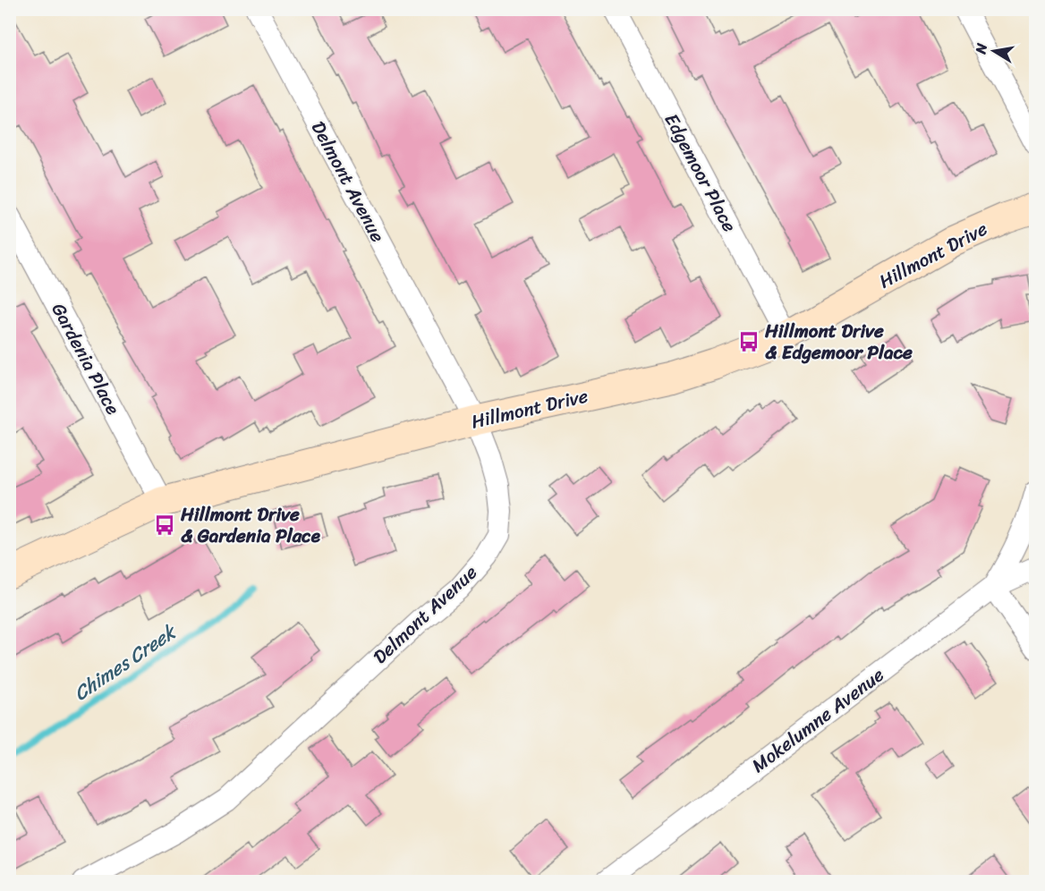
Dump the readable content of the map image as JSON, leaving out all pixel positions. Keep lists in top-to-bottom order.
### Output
{
  "streets": {
    "street": [
      "Edgemoor Place",
      "Delmont Avenue",
      "Hillmont Drive",
      "Gardenia Place",
      "Mokelumne Avenue"
    ]
  },
  "crossings": [
    ["Edgemoor Place", "Hillmont Drive"],
    ["Delmont Avenue", "Hillmont Drive"],
    ["Hillmont Drive", "Gardenia Place"]
  ],
  "water": ["Chimes Creek"],
  "places": {
    "bus stop": ["Hillmont Drive & Edgemoor Place", "Hillmont Drive & Gardenia Place"]
  },
  "north": "left"
}
